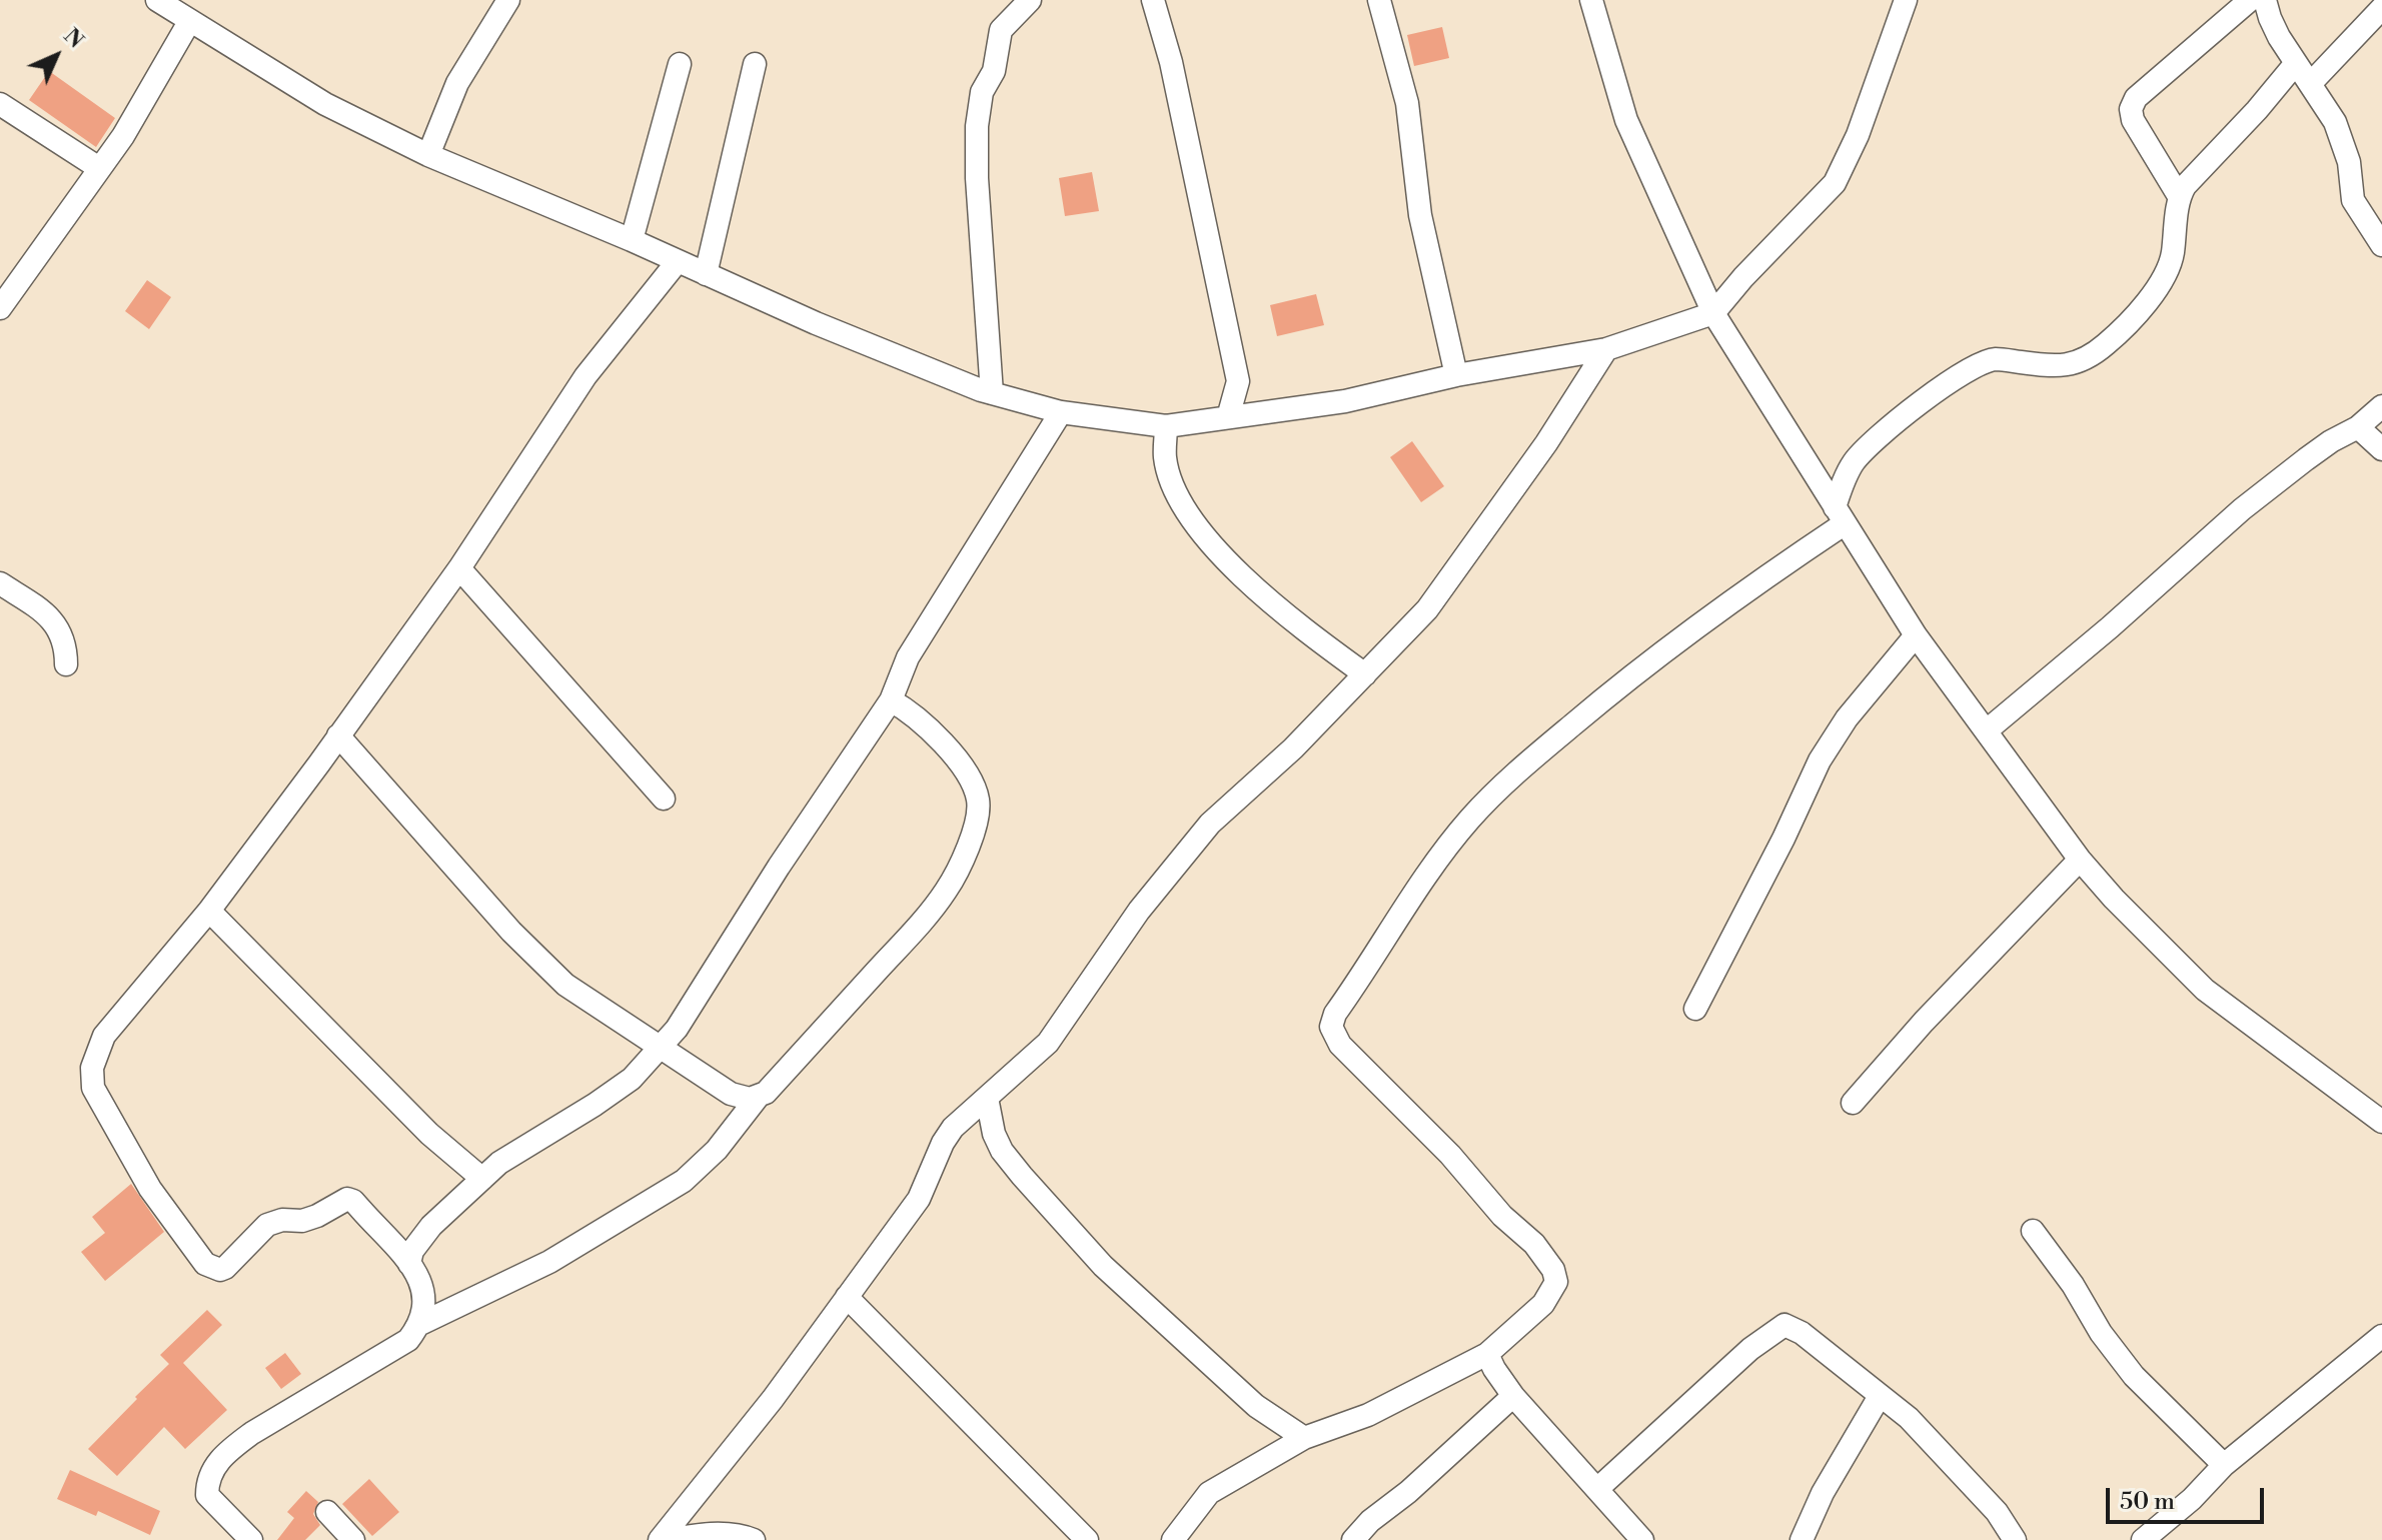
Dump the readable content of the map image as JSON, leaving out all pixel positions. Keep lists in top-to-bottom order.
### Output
{
  "scale_bar": "50 m",
  "north": "top right"
}
